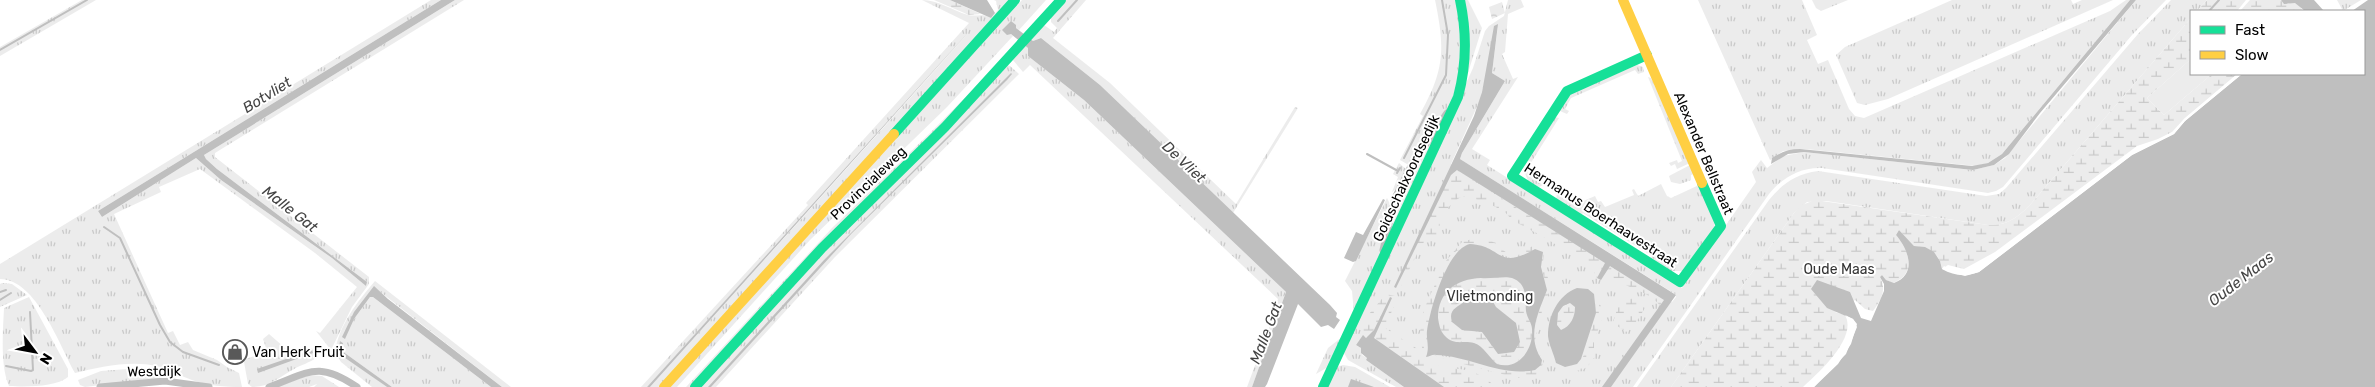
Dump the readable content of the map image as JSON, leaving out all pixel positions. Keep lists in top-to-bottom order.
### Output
{
  "streets": {
    "street": [
      "Alexander Bellstraat",
      "Goidschalxoordsedijk",
      "Provincialeweg",
      "Hermanus Boerhaavestraat",
      "Westdijk"
    ]
  },
  "crossings": [
    ["Alexander Bellstraat", "Hermanus Boerhaavestraat"]
  ],
  "water": [
    "Botvliet",
    "De Vliet",
    "Malle Gat",
    "Oude Maas"
  ],
  "parks": ["Oude Maas", "Vlietmonding"],
  "places": {
    "shop": ["Van Herk Fruit"]
  },
  "legend": ["Fast", "Slow"],
  "north": "bottom right"
}
